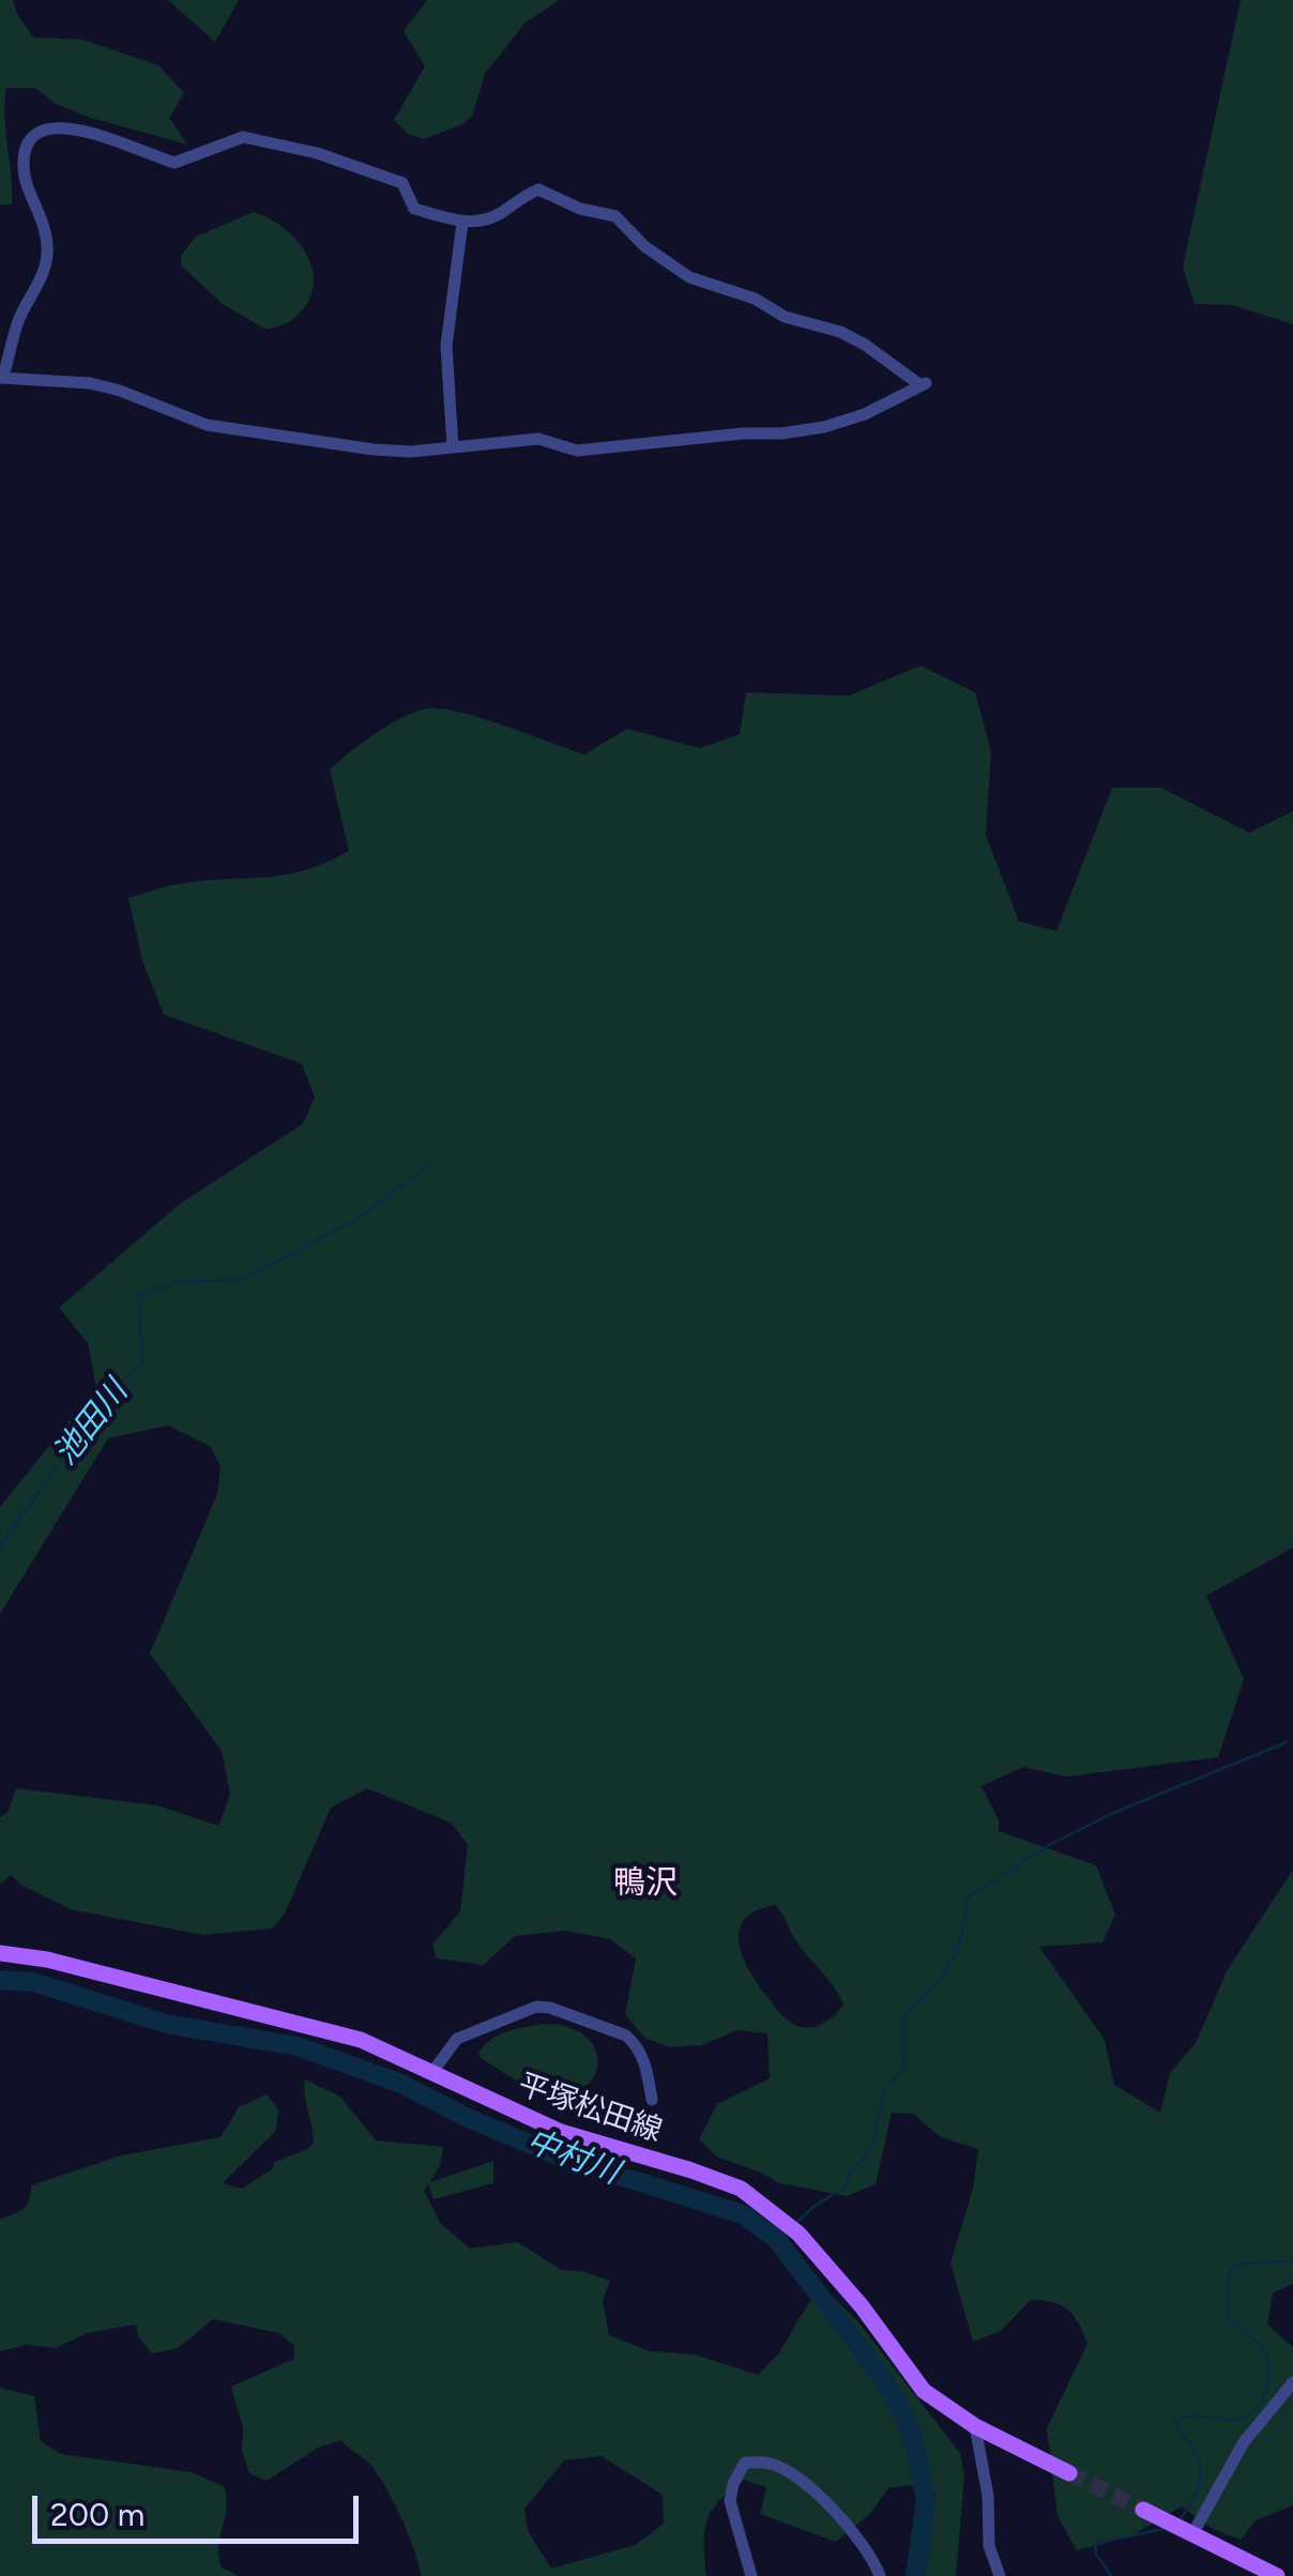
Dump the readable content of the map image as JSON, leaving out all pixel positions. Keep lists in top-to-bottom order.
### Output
{
  "streets": {
    "main road": ["平塚松田線"]
  },
  "districts": ["鴨沢"],
  "water": ["池田川", "中村川"],
  "scale_bar": "200 m"
}
